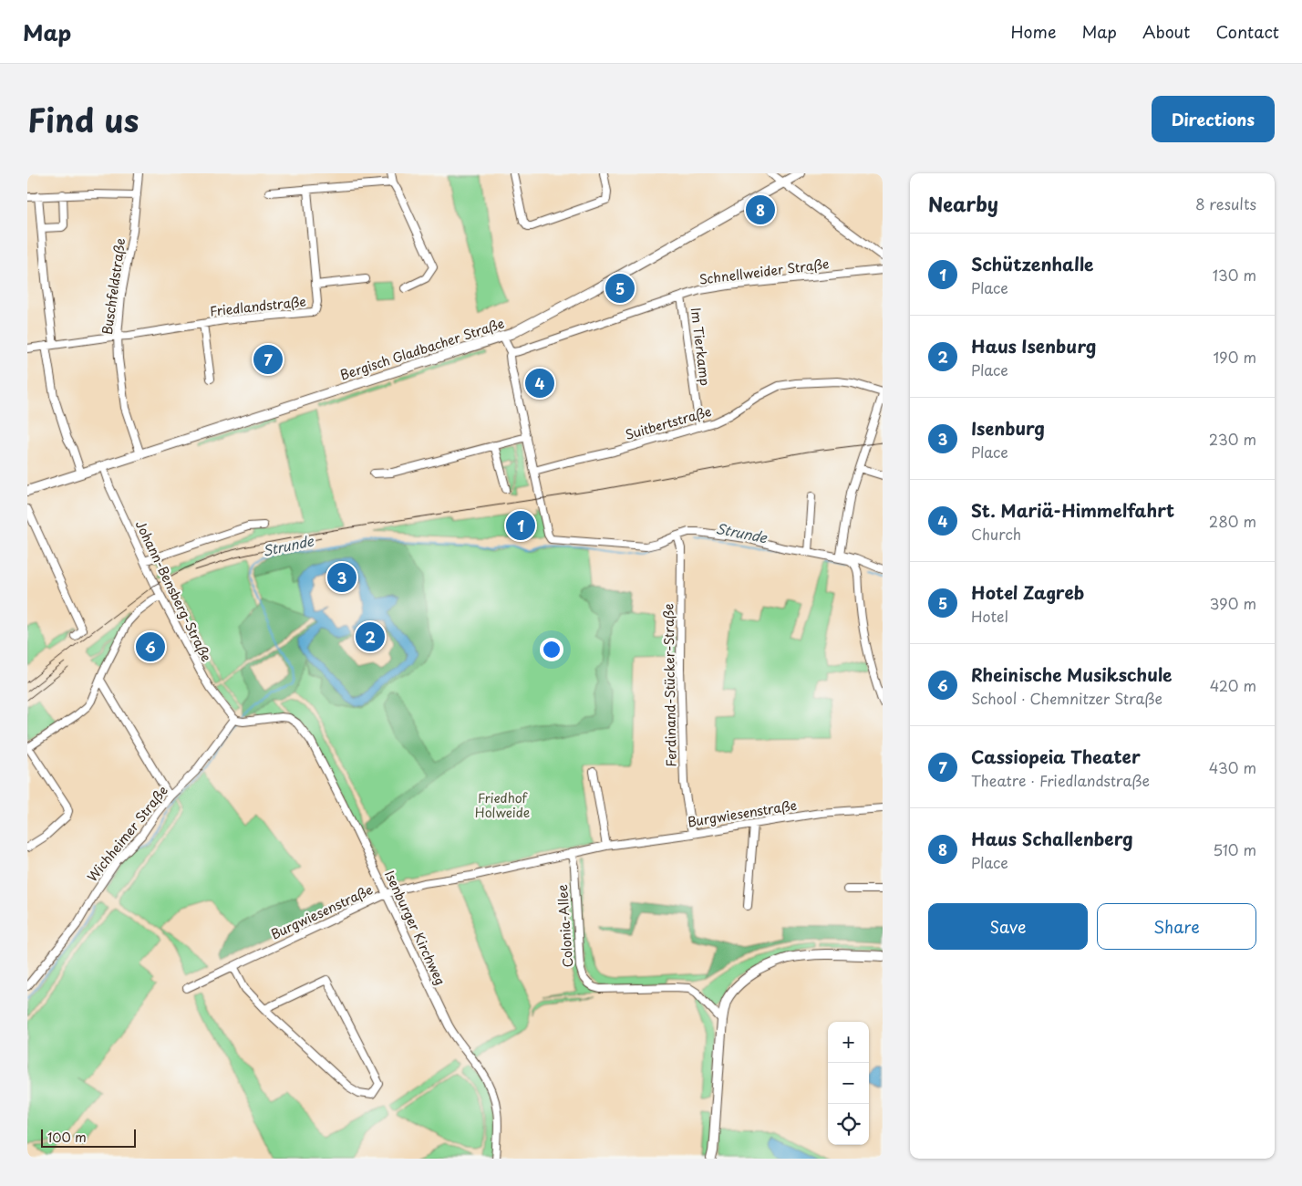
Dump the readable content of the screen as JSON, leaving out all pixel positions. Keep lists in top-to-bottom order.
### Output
{
  "streets": {
    "main road": ["Bergisch Gladbacher Straße"],
    "street": [
      "Schnellweider Straße",
      "Buschfeldstraße",
      "Friedlandstraße",
      "Im Tierkamp",
      "Suitbertstraße",
      "Johann-Bensberg-Straße",
      "Ferdinand-Stücker-Straße",
      "Burgwiesenstraße",
      "Wichheimer Straße",
      "Colonia-Allee",
      "Isenburger Kirchweg"
    ]
  },
  "crossings": [
    ["Schnellweider Straße", "Im Tierkamp"],
    ["Buschfeldstraße", "Friedlandstraße"],
    ["Buschfeldstraße", "Bergisch Gladbacher Straße"],
    ["Im Tierkamp", "Suitbertstraße"],
    ["Bergisch Gladbacher Straße", "Johann-Bensberg-Straße"],
    ["Johann-Bensberg-Straße", "Wichheimer Straße"],
    ["Johann-Bensberg-Straße", "Isenburger Kirchweg"],
    ["Ferdinand-Stücker-Straße", "Burgwiesenstraße"],
    ["Burgwiesenstraße", "Colonia-Allee"],
    ["Burgwiesenstraße", "Isenburger Kirchweg"],
    ["Wichheimer Straße", "Isenburger Kirchweg"]
  ],
  "water": ["Strunde"],
  "parks": ["Friedhof Holweide"],
  "scale_bar": "100 m",
  "page": {
    "header": "Map",
    "nav": [
      "Home",
      "Map",
      "About",
      "Contact"
    ],
    "title": "Find us",
    "buttons": [
      "Directions",
      ["Save", "Share"]
    ],
    "heading": ["Nearby", "8 results"],
    "pins": [
      "8",
      "5",
      "7",
      "4",
      "1",
      "3",
      "2",
      "6"
    ],
    "list": [
      {
        "mark": "1",
        "name": "Schützenhalle",
        "note": "Place",
        "value": "130 m"
      },
      {
        "mark": "2",
        "name": "Haus Isenburg",
        "note": "Place",
        "value": "190 m"
      },
      {
        "mark": "3",
        "name": "Isenburg",
        "note": "Place",
        "value": "230 m"
      },
      {
        "mark": "4",
        "name": "St. Mariä-Himmelfahrt",
        "note": "Church",
        "value": "280 m"
      },
      {
        "mark": "5",
        "name": "Hotel Zagreb",
        "note": "Hotel",
        "value": "390 m"
      },
      {
        "mark": "6",
        "name": "Rheinische Musikschule",
        "note": "School · Chemnitzer Straße",
        "value": "420 m"
      },
      {
        "mark": "7",
        "name": "Cassiopeia Theater",
        "note": "Theatre · Friedlandstraße",
        "value": "430 m"
      },
      {
        "mark": "8",
        "name": "Haus Schallenberg",
        "note": "Place",
        "value": "510 m"
      }
    ],
    "map_buttons": ["+", "−"],
    "scale": "100 m"
  }
}
